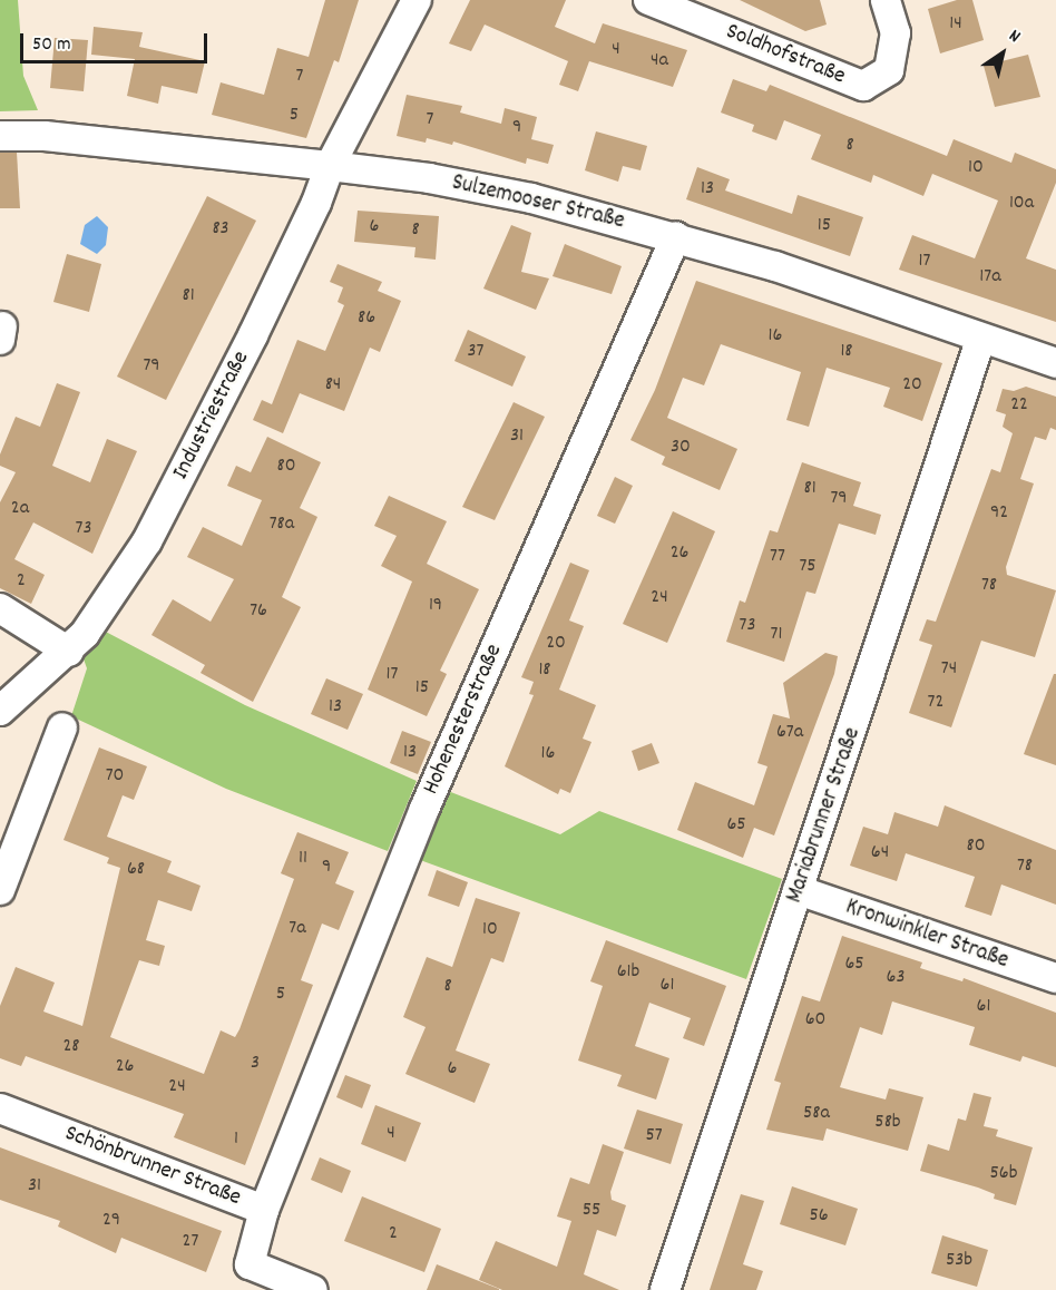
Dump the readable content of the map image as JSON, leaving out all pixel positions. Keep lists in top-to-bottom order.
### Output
{
  "streets": {
    "street": [
      "Soldhofstraße",
      "Sulzemooser Straße",
      "Industriestraße",
      "Hohenesterstraße",
      "Mariabrunner Straße",
      "Kronwinkler Straße",
      "Schönbrunner Straße"
    ]
  },
  "crossings": [
    ["Sulzemooser Straße", "Industriestraße"],
    ["Sulzemooser Straße", "Hohenesterstraße"],
    ["Sulzemooser Straße", "Mariabrunner Straße"],
    ["Hohenesterstraße", "Schönbrunner Straße"],
    ["Mariabrunner Straße", "Kronwinkler Straße"]
  ],
  "house_numbers": [
    "14",
    "4",
    "4a",
    "7",
    "5",
    "7",
    "9",
    "8",
    "10",
    "13",
    "10a",
    "15",
    "6",
    "83",
    "8",
    "17",
    "17a",
    "81",
    "86",
    "16",
    "37",
    "18",
    "79",
    "84",
    "20",
    "22",
    "31",
    "30",
    "80",
    "81",
    "79",
    "2a",
    "92",
    "78a",
    "73",
    "26",
    "77",
    "75",
    "2",
    "78",
    "24",
    "19",
    "76",
    "73",
    "71",
    "20",
    "74",
    "18",
    "17",
    "15",
    "72",
    "13",
    "67a",
    "13",
    "16",
    "70",
    "65",
    "80",
    "64",
    "11",
    "78",
    "9",
    "68",
    "7a",
    "10",
    "65",
    "61b",
    "63",
    "61",
    "8",
    "5",
    "61",
    "60",
    "28",
    "3",
    "26",
    "6",
    "24",
    "58a",
    "58b",
    "4",
    "57",
    "1",
    "56b",
    "31",
    "55",
    "56",
    "29",
    "2",
    "27",
    "53b"
  ],
  "scale_bar": "50 m",
  "north": "top right"
}
